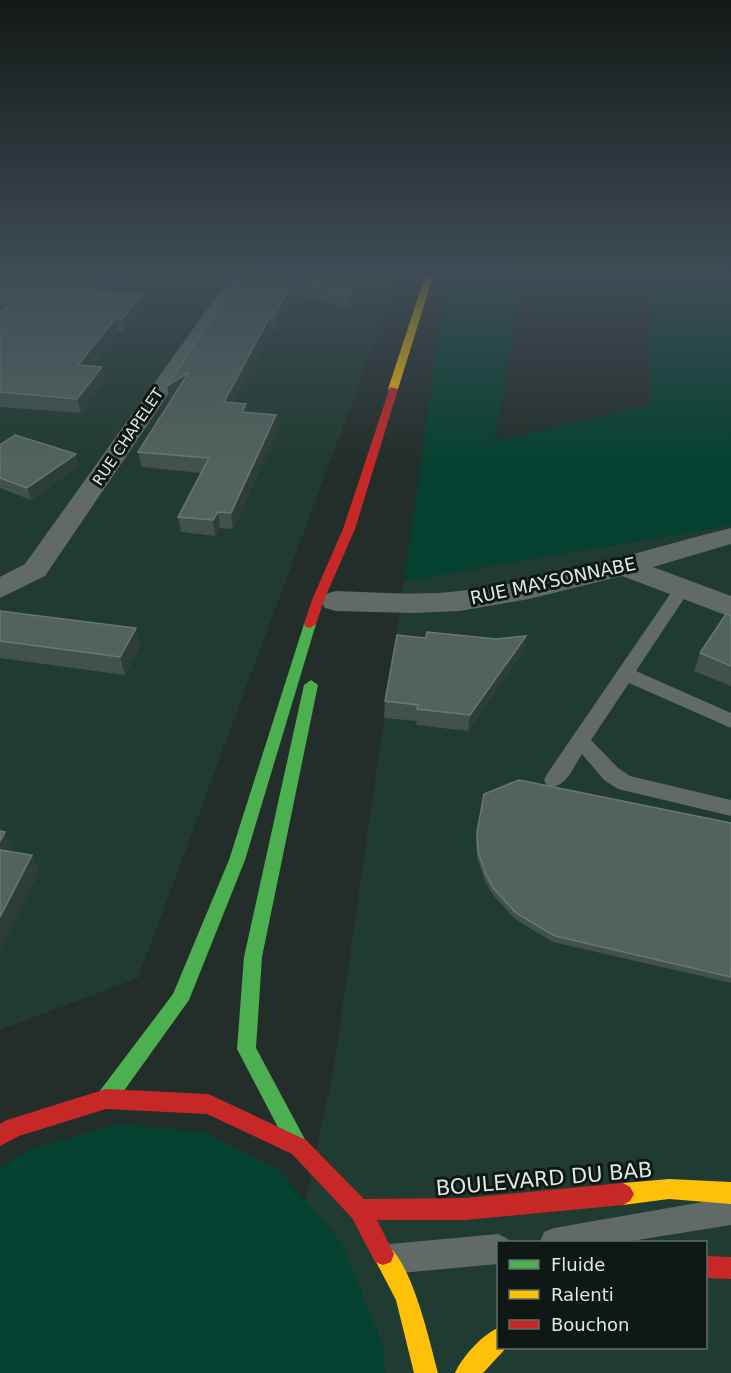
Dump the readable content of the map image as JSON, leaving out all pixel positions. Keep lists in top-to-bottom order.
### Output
{
  "streets": {
    "main road": ["BOULEVARD DU BAB"],
    "street": ["RUE CHAPELET", "RUE MAYSONNABE"]
  },
  "legend": ["Fluide", "Ralenti", "Bouchon"]
}
